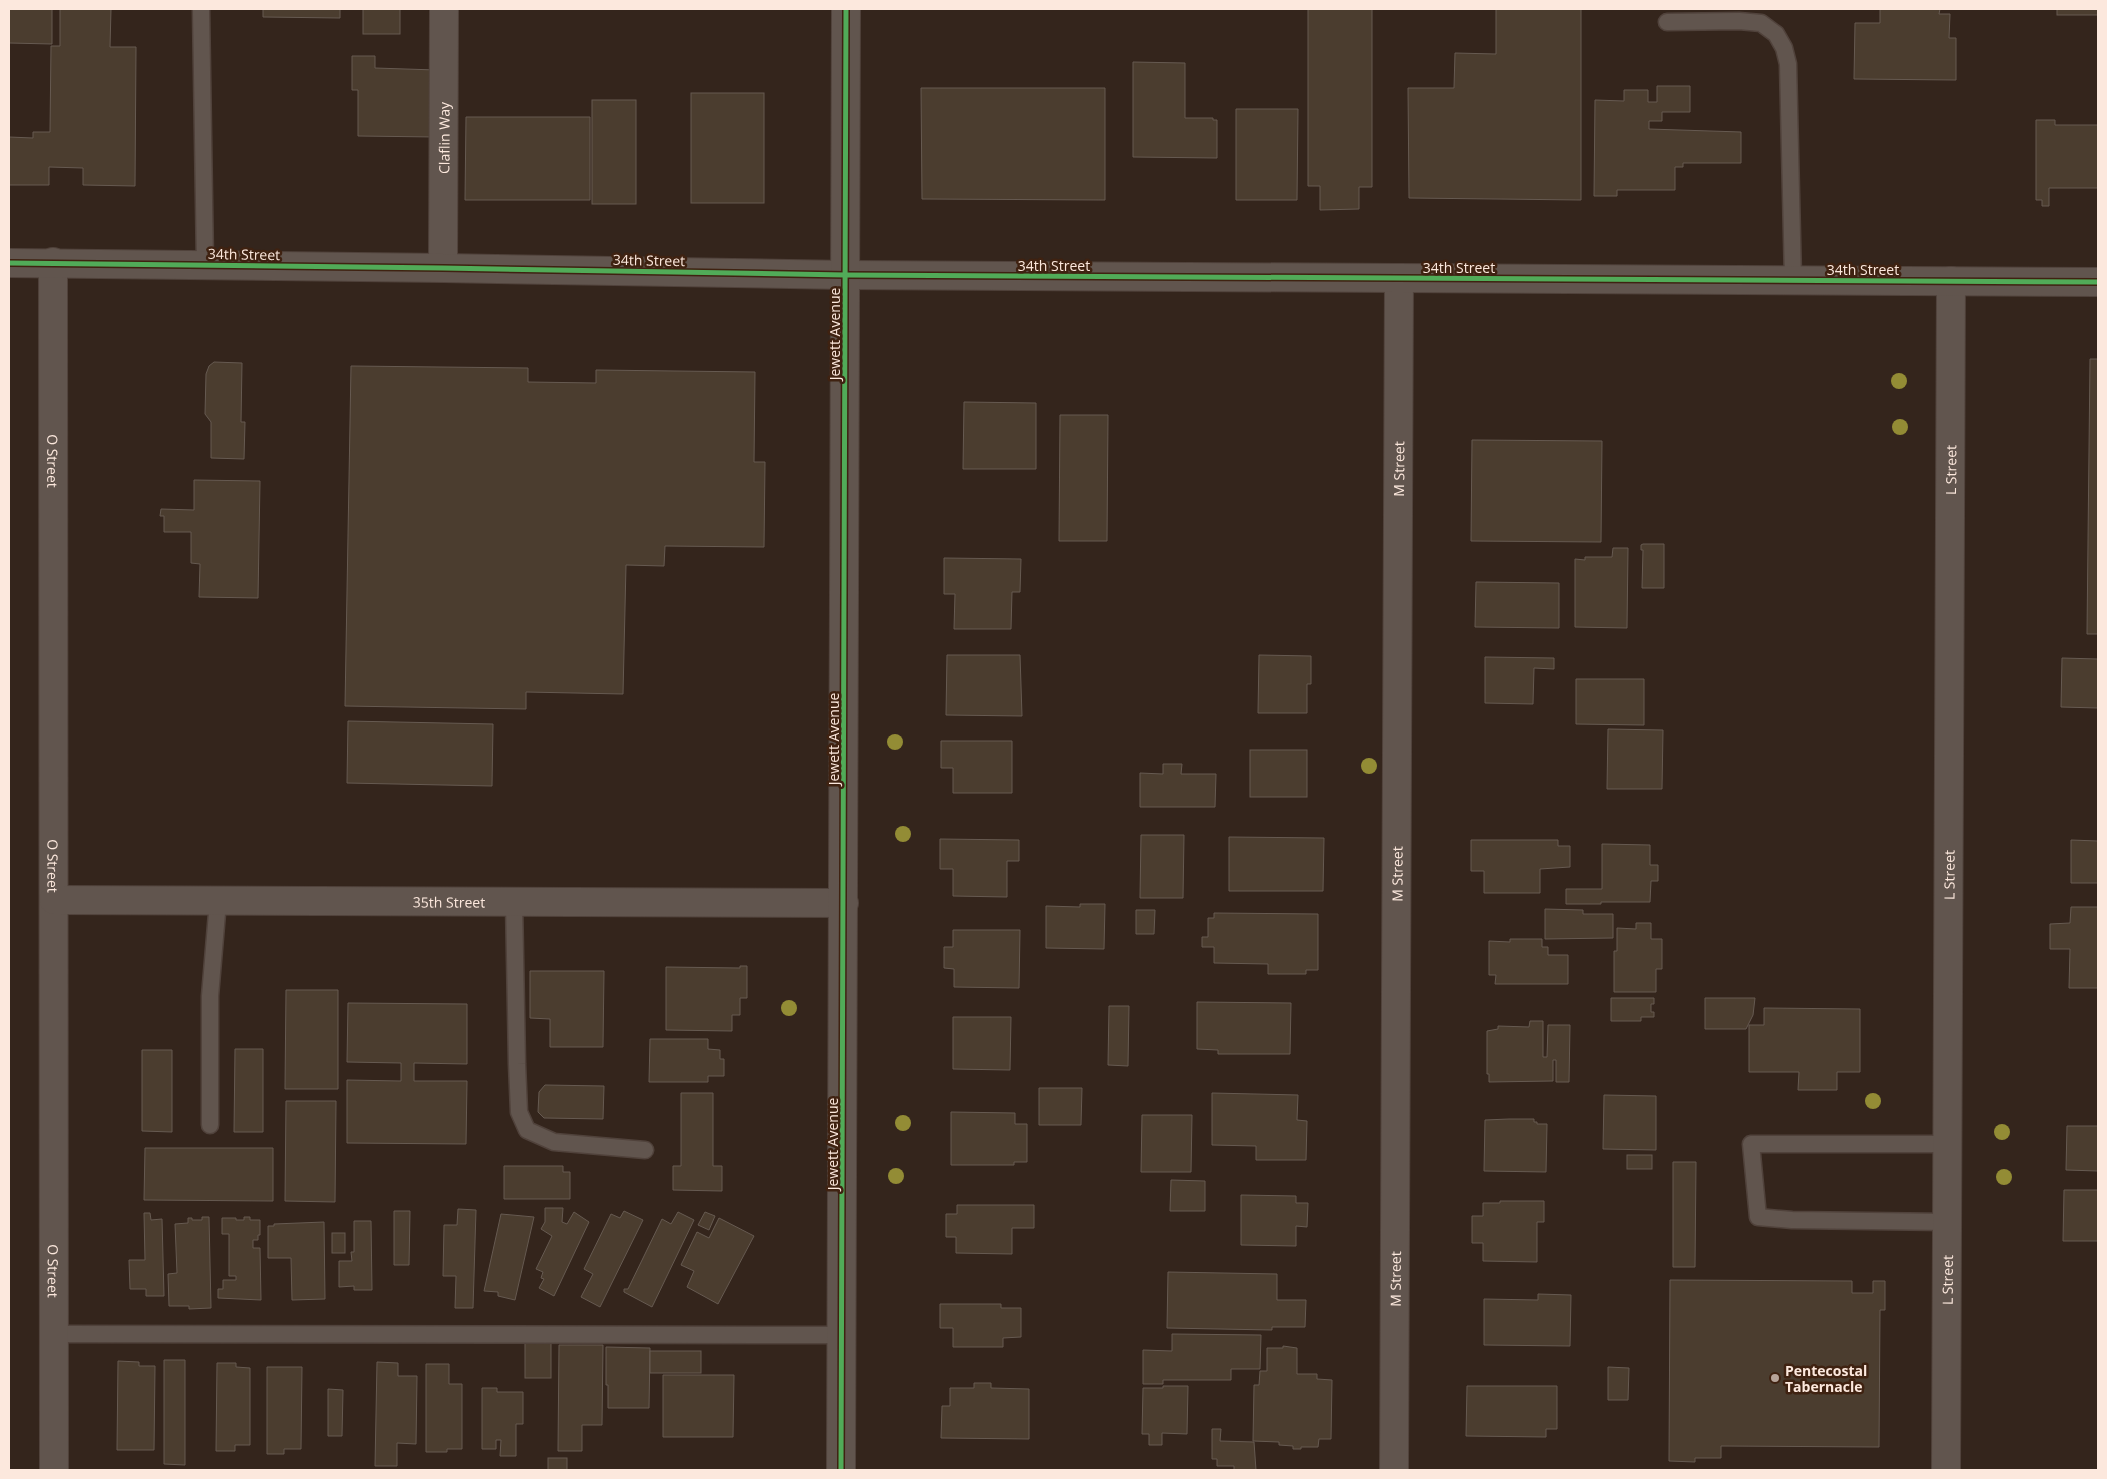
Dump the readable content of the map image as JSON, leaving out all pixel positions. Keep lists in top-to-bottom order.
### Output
{
  "streets": {
    "street": [
      "Claflin Way",
      "34th Street",
      "Jewett Avenue",
      "O Street",
      "M Street",
      "L Street",
      "35th Street"
    ]
  },
  "crossings": [
    ["Claflin Way", "34th Street"],
    ["34th Street", "Jewett Avenue"],
    ["34th Street", "O Street"],
    ["34th Street", "M Street"],
    ["34th Street", "L Street"],
    ["Jewett Avenue", "35th Street"],
    ["O Street", "35th Street"]
  ],
  "places": ["Pentecostal Tabernacle"]
}
